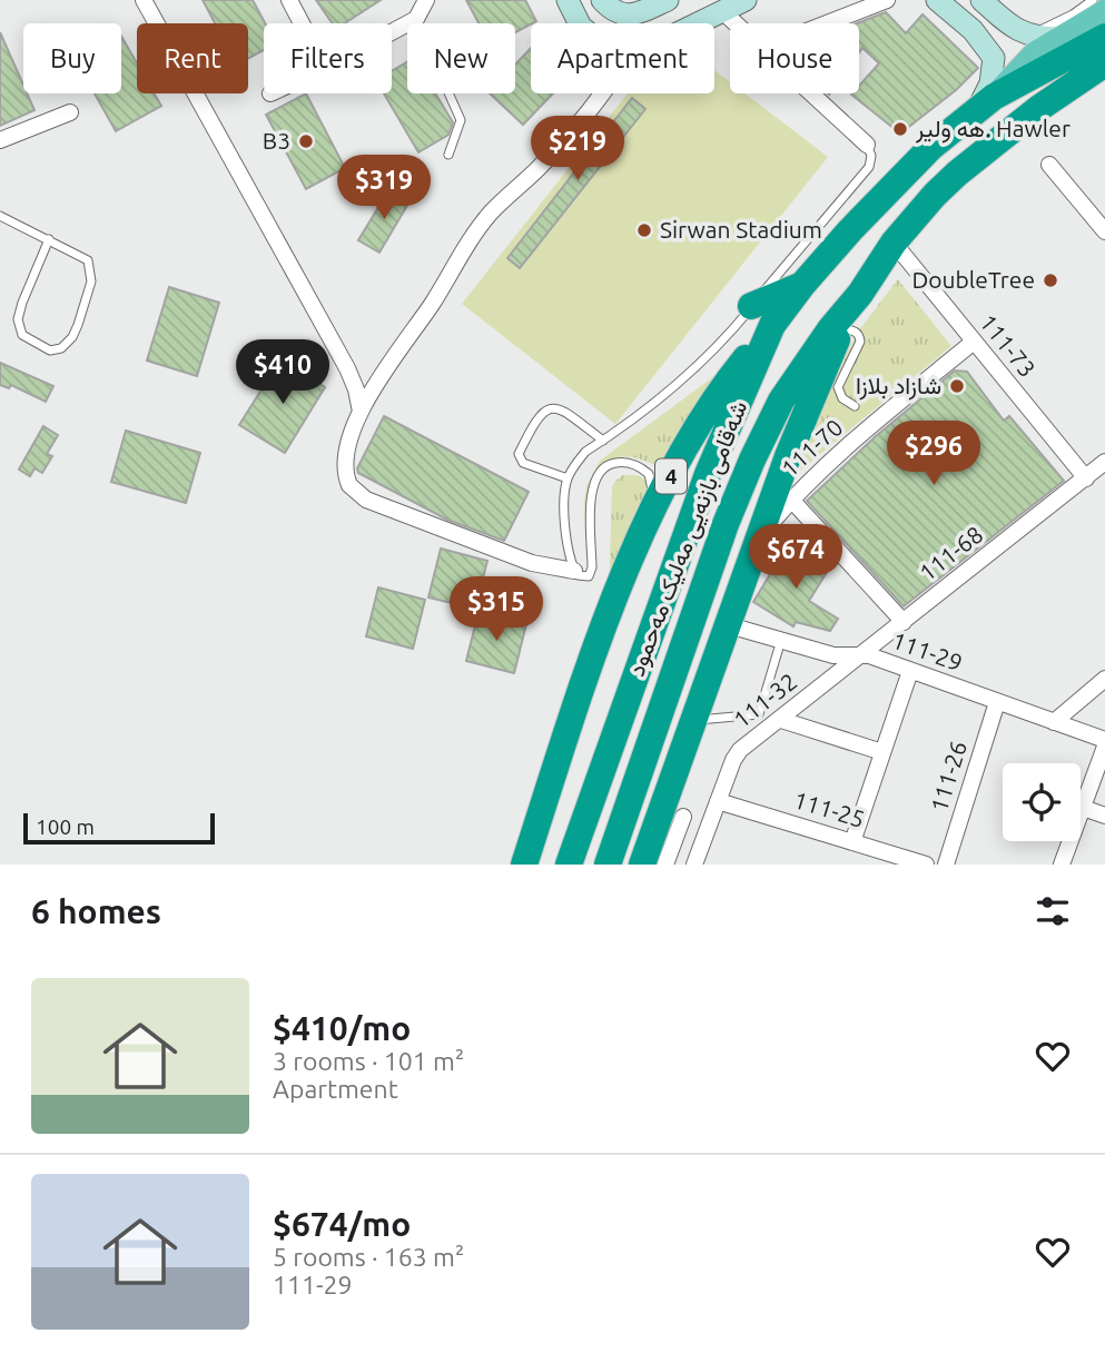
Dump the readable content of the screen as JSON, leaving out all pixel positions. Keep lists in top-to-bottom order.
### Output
{
  "streets": {
    "highway": ["4", "شەقامی بازنەیی مەلیک مەحمود"],
    "street": [
      "111-73",
      "111-70",
      "111-68",
      "111-29",
      "111-32",
      "111-26",
      "111-25"
    ]
  },
  "crossings": [
    ["111-73", "111-70"],
    ["111-73", "شەقامی بازنەیی مەلیک مەحمود"],
    ["111-73", "111-68"],
    ["4", "شەقامی بازنەیی مەلیک مەحمود"],
    ["111-68", "111-29"],
    ["111-68", "111-32"],
    ["111-29", "111-32"],
    ["111-29", "111-26"],
    ["111-32", "111-25"]
  ],
  "places": [
    "هه ولير. Hawler",
    "B3",
    "Sirwan Stadium",
    "DoubleTree",
    "شازاد بلازا"
  ],
  "scale_bar": "100 m",
  "page": {
    "chip": [
      "Buy",
      "Rent",
      "Filters",
      "New",
      "Apartment",
      "House"
    ],
    "price": [
      "$219",
      "$319",
      "$410",
      "$296",
      "$674",
      "$315"
    ],
    "scale": "100 m",
    "heading": "6 homes",
    "list": [
      {
        "name": "$410/mo",
        "note": "3 rooms · 101 m² · Apartment"
      },
      {
        "name": "$674/mo",
        "note": "5 rooms · 163 m² · 111-29"
      }
    ]
  }
}
